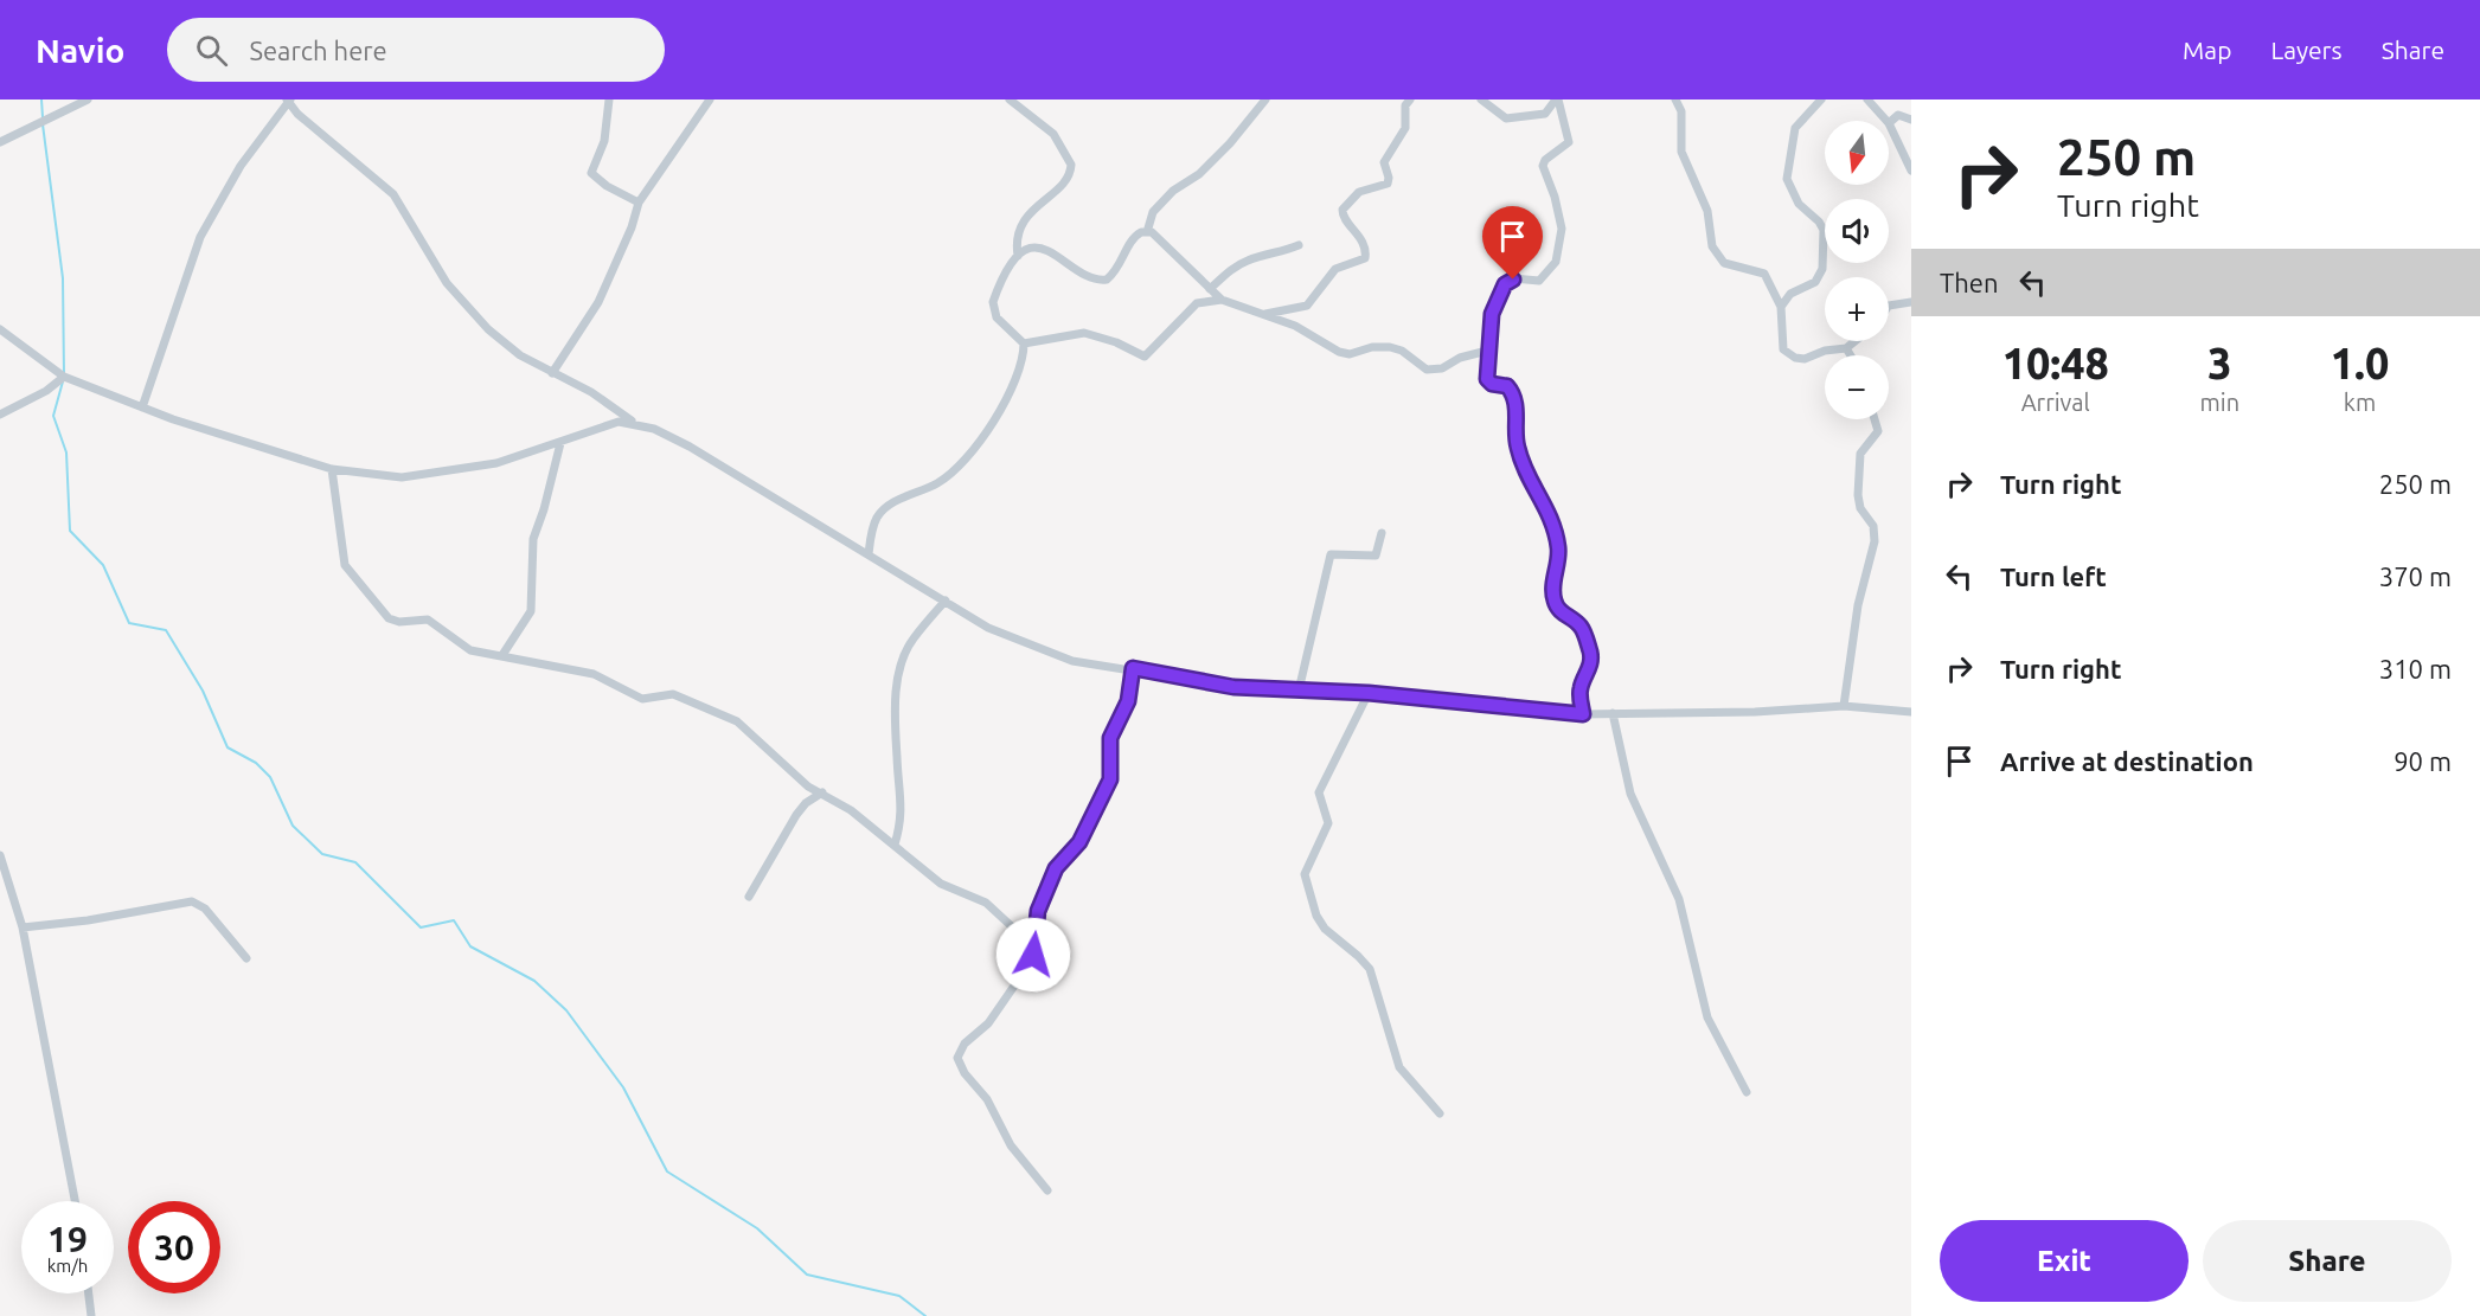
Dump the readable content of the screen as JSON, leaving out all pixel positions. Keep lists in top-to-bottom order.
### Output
{
  "north": "bottom",
  "page": {
    "header": "Navio",
    "search": "Search here",
    "nav": ["Map", "Layers", "Share"],
    "turn": ["250 m", "Turn right"],
    "map_buttons": ["+", "−"],
    "then": "Then",
    "eta": [
      "10:48",
      "Arrival",
      "3",
      "min",
      "1.0",
      "km"
    ],
    "list": [
      {
        "name": "Turn right",
        "value": "250 m"
      },
      {
        "name": "Turn left",
        "value": "370 m"
      },
      {
        "name": "Turn right",
        "value": "310 m"
      },
      {
        "name": "Arrive at destination",
        "value": "90 m"
      }
    ],
    "speed": "19 km/h",
    "limit": "30",
    "buttons": ["Exit", "Share"]
  }
}
